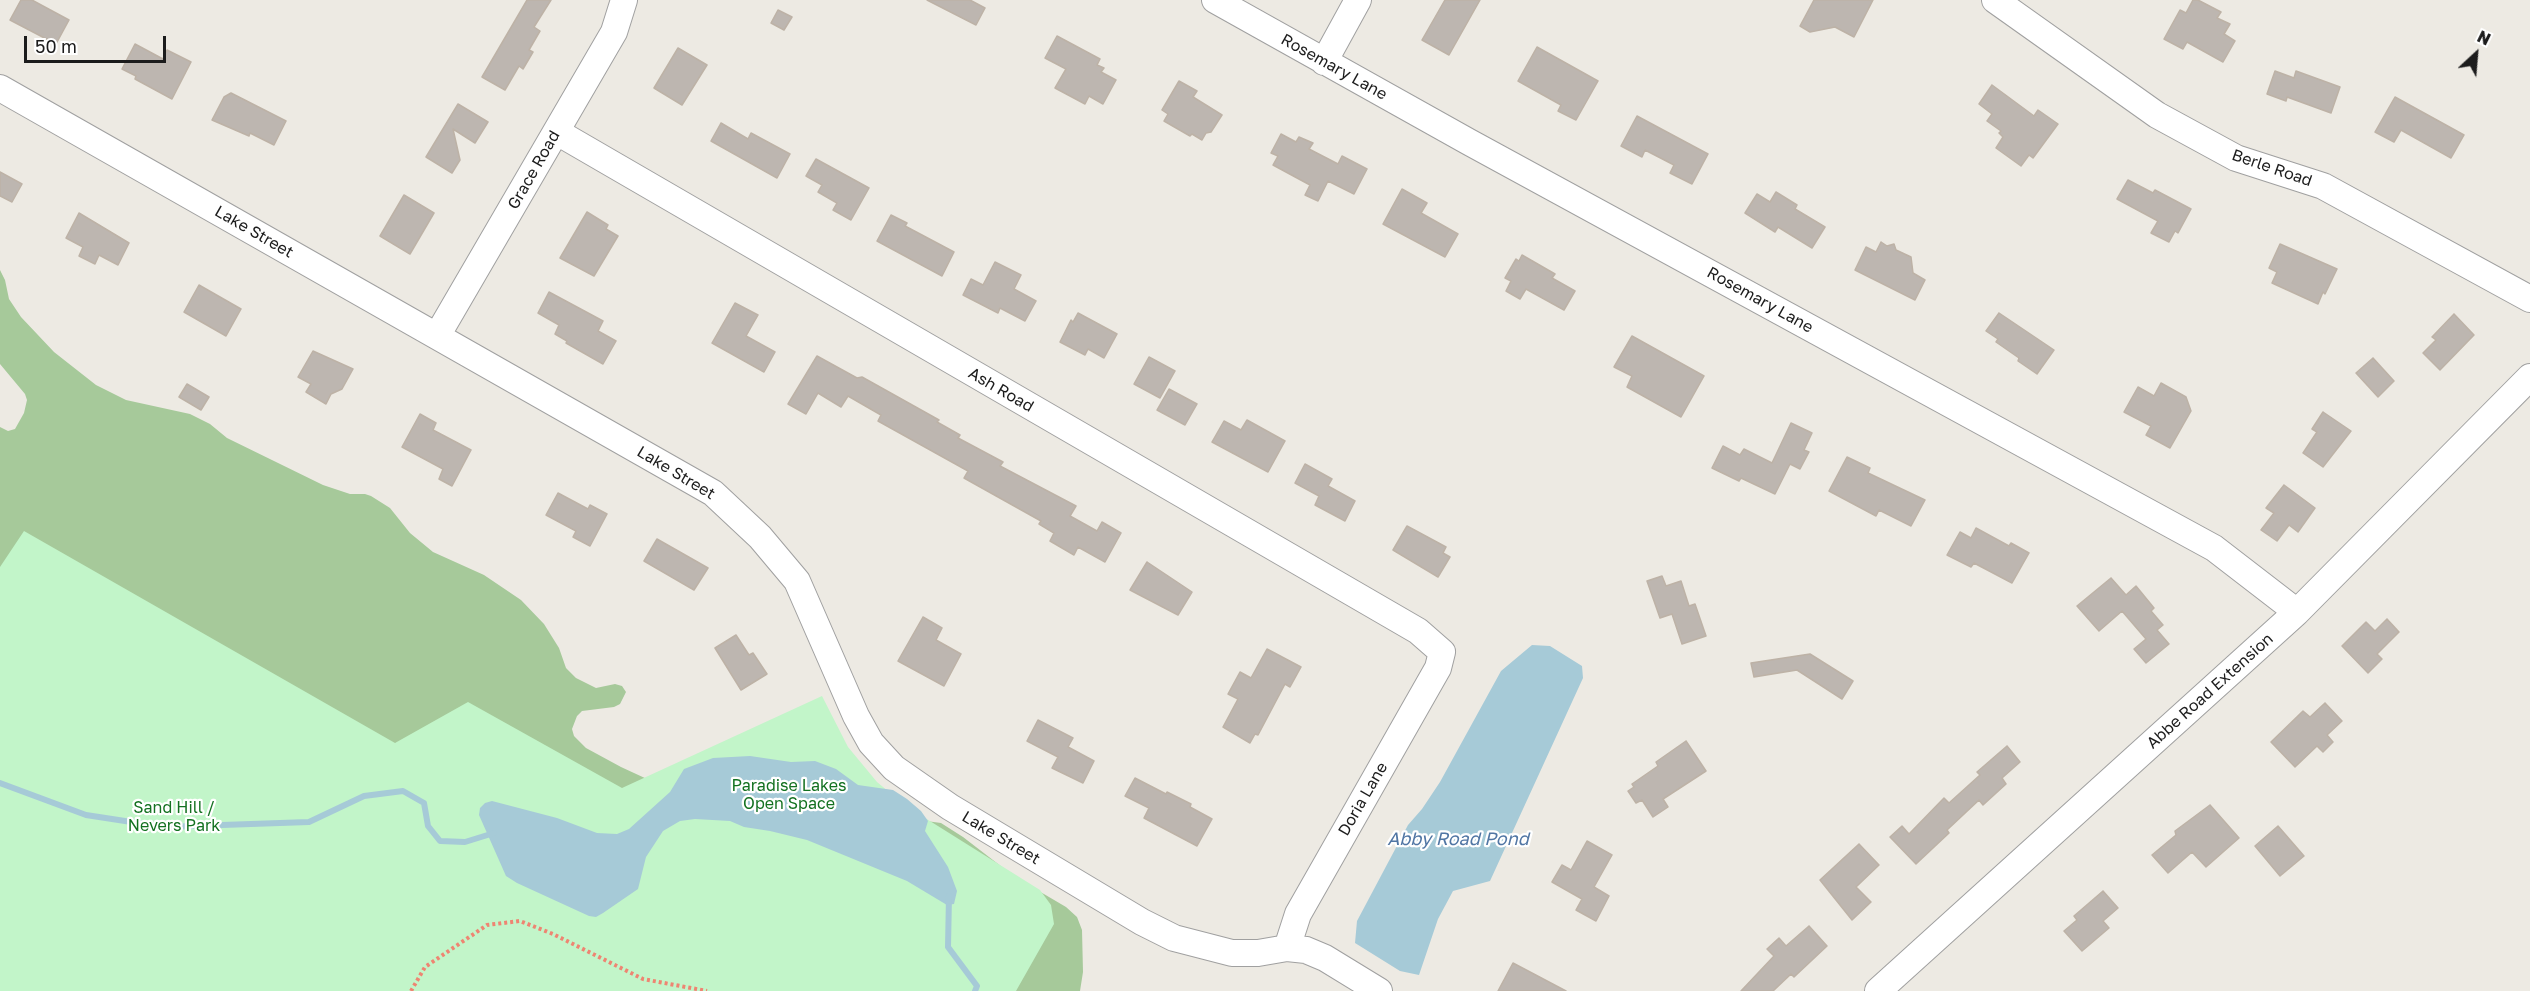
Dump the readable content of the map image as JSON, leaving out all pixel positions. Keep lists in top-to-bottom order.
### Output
{
  "streets": {
    "street": [
      "Rosemary Lane",
      "Berle Road",
      "Grace Road",
      "Lake Street",
      "Ash Road",
      "Abbe Road Extension",
      "Doria Lane"
    ]
  },
  "crossings": [
    ["Rosemary Lane", "Abbe Road Extension"],
    ["Grace Road", "Lake Street"],
    ["Grace Road", "Ash Road"],
    ["Lake Street", "Doria Lane"],
    ["Ash Road", "Doria Lane"]
  ],
  "water": ["Abby Road Pond"],
  "parks": ["Paradise Lakes Open Space", "Sand Hill / Nevers Park"],
  "scale_bar": "50 m",
  "north": "top right"
}
